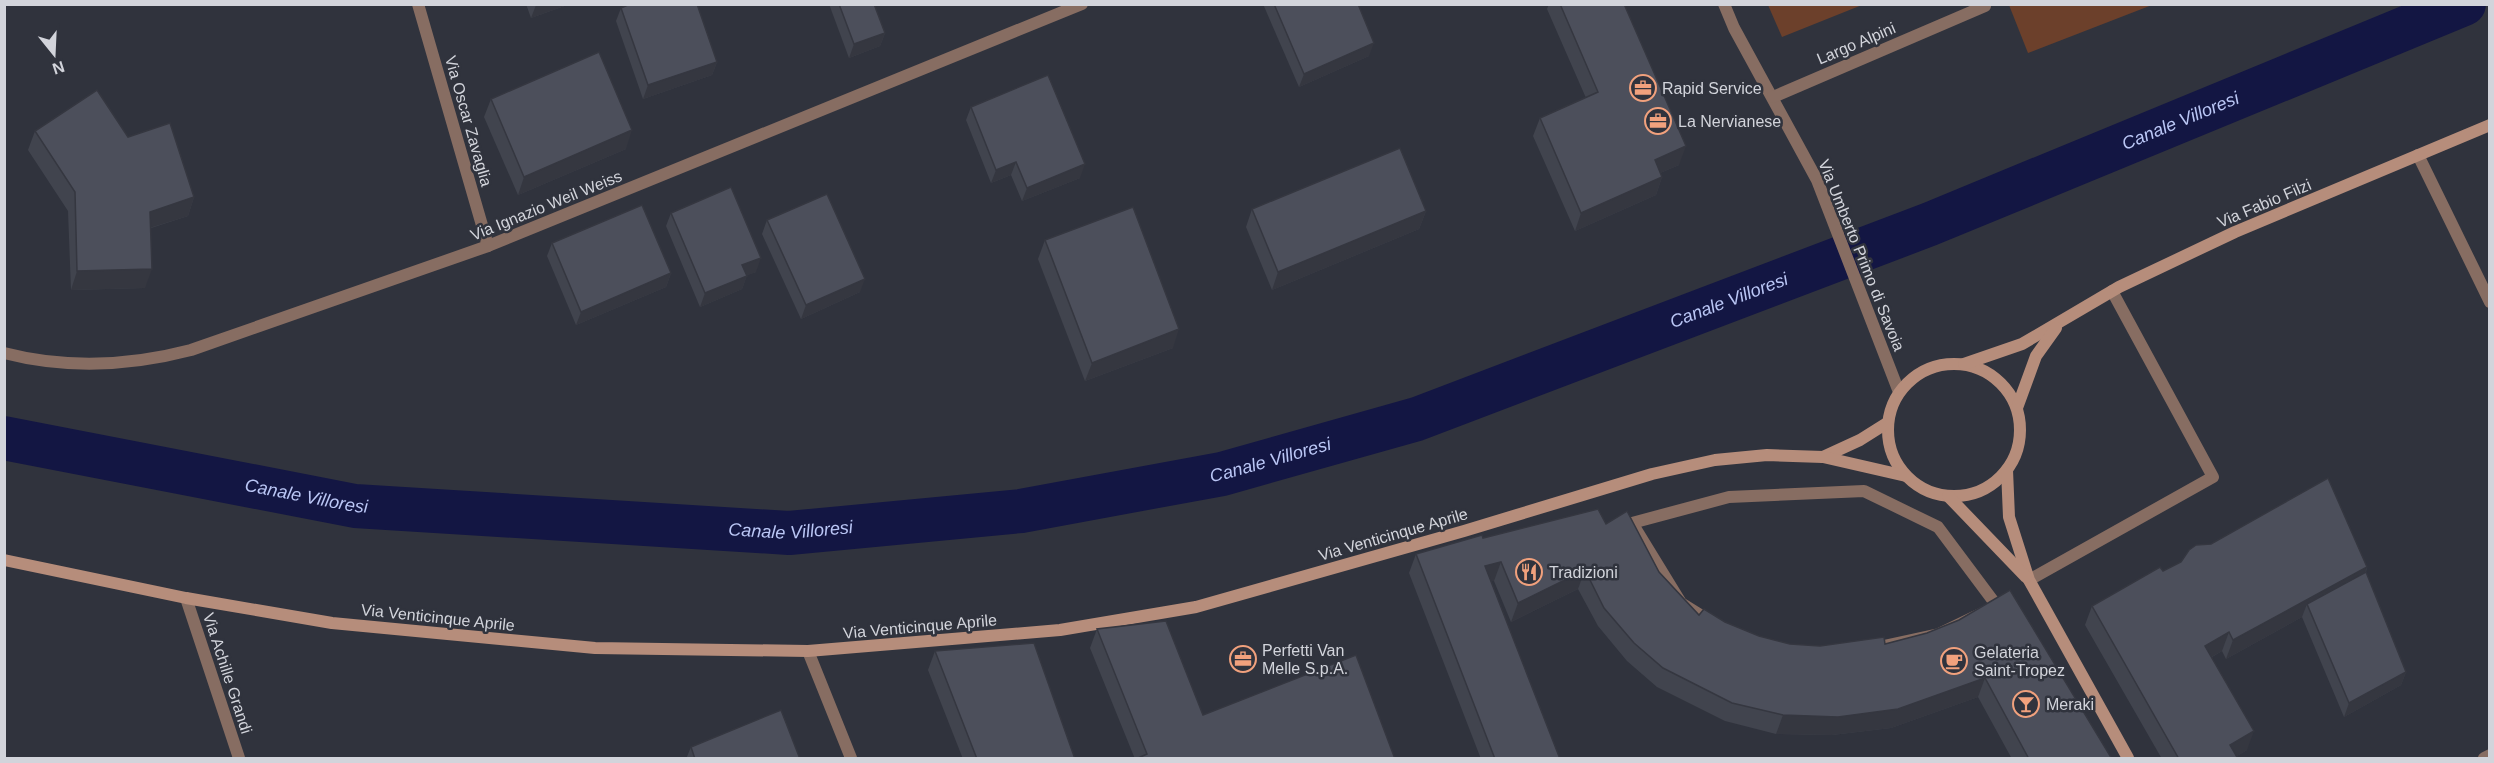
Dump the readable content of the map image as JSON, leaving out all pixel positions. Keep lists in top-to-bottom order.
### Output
{
  "streets": {
    "street": [
      "Largo Alpini",
      "Via Oscar Zavaglia",
      "Via Fabio Filzi",
      "Via Ignazio Weil Weiss",
      "Via Umberto Primo di Savoia",
      "Via Venticinque Aprile",
      "Via Achille Grandi"
    ]
  },
  "crossings": [
    ["Largo Alpini", "Via Umberto Primo di Savoia"],
    ["Via Oscar Zavaglia", "Via Ignazio Weil Weiss"],
    ["Via Fabio Filzi", "Via Umberto Primo di Savoia"],
    ["Via Fabio Filzi", "Via Venticinque Aprile"],
    ["Via Umberto Primo di Savoia", "Via Venticinque Aprile"],
    ["Via Venticinque Aprile", "Via Achille Grandi"]
  ],
  "water": ["Canale Villoresi"],
  "places": {
    "office": ["Rapid Service", "La Nervianese", "Perfetti Van Melle S.p.A."],
    "restaurant": ["Tradizioni"],
    "cafe": ["Gelateria Saint-Tropez"],
    "bar": ["Meraki"]
  },
  "north": "bottom"
}
